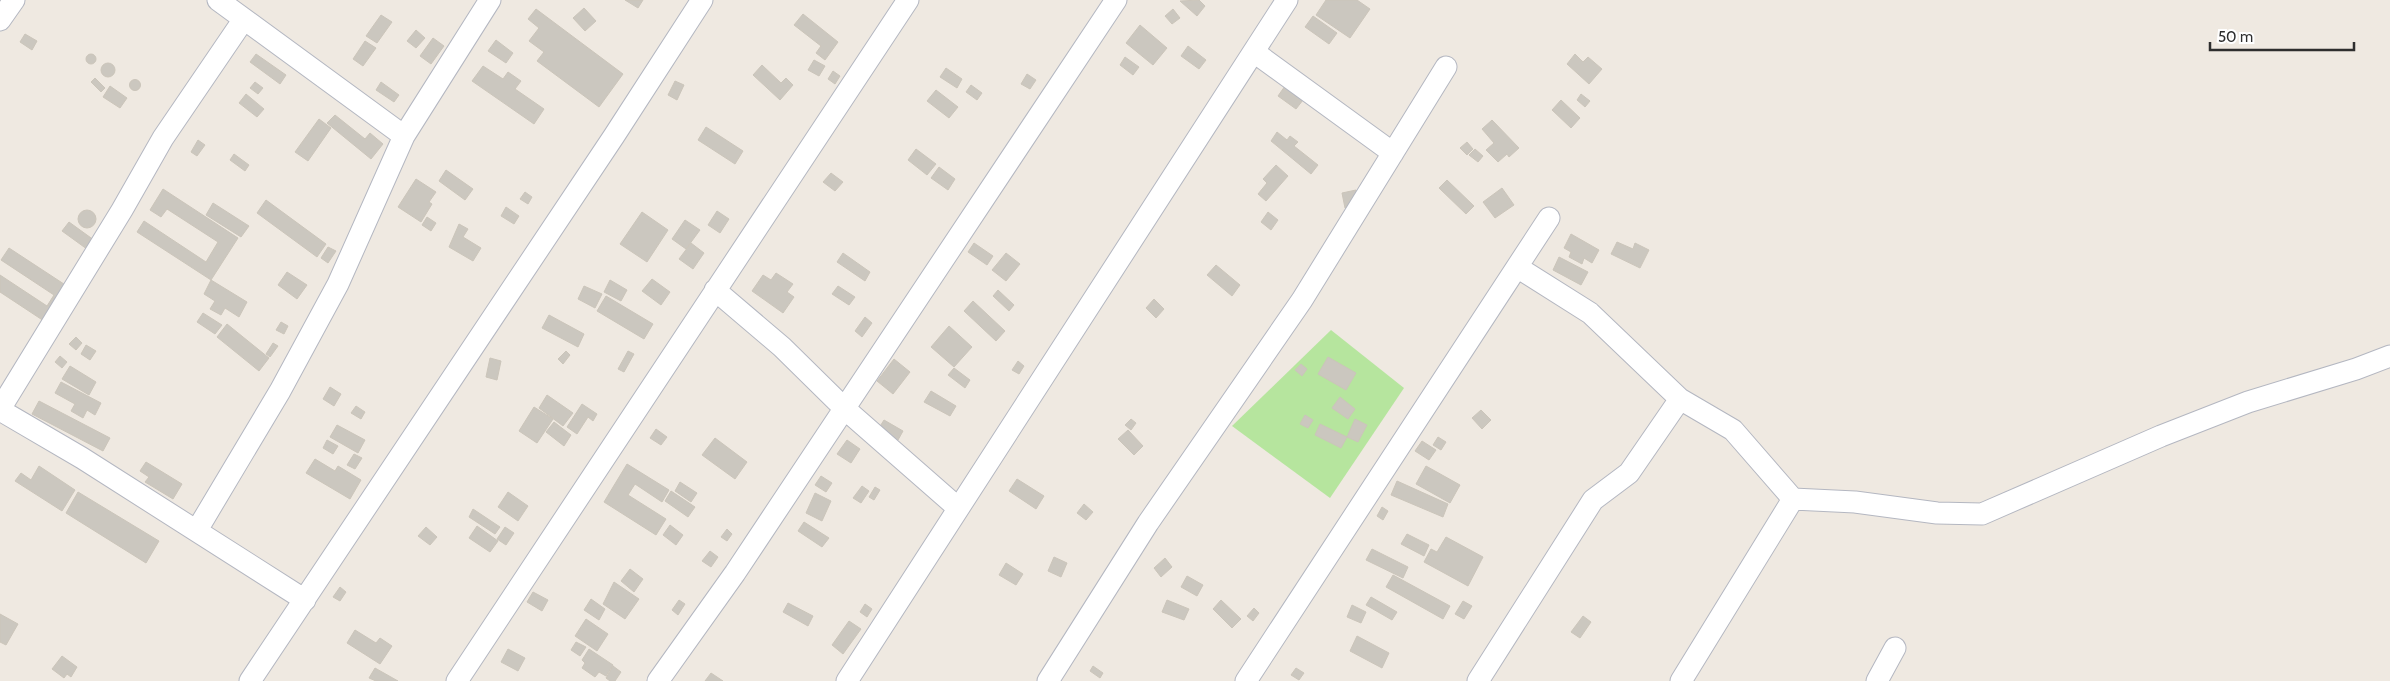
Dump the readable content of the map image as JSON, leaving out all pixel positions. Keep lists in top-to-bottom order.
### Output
{
  "scale_bar": "50 m"
}
